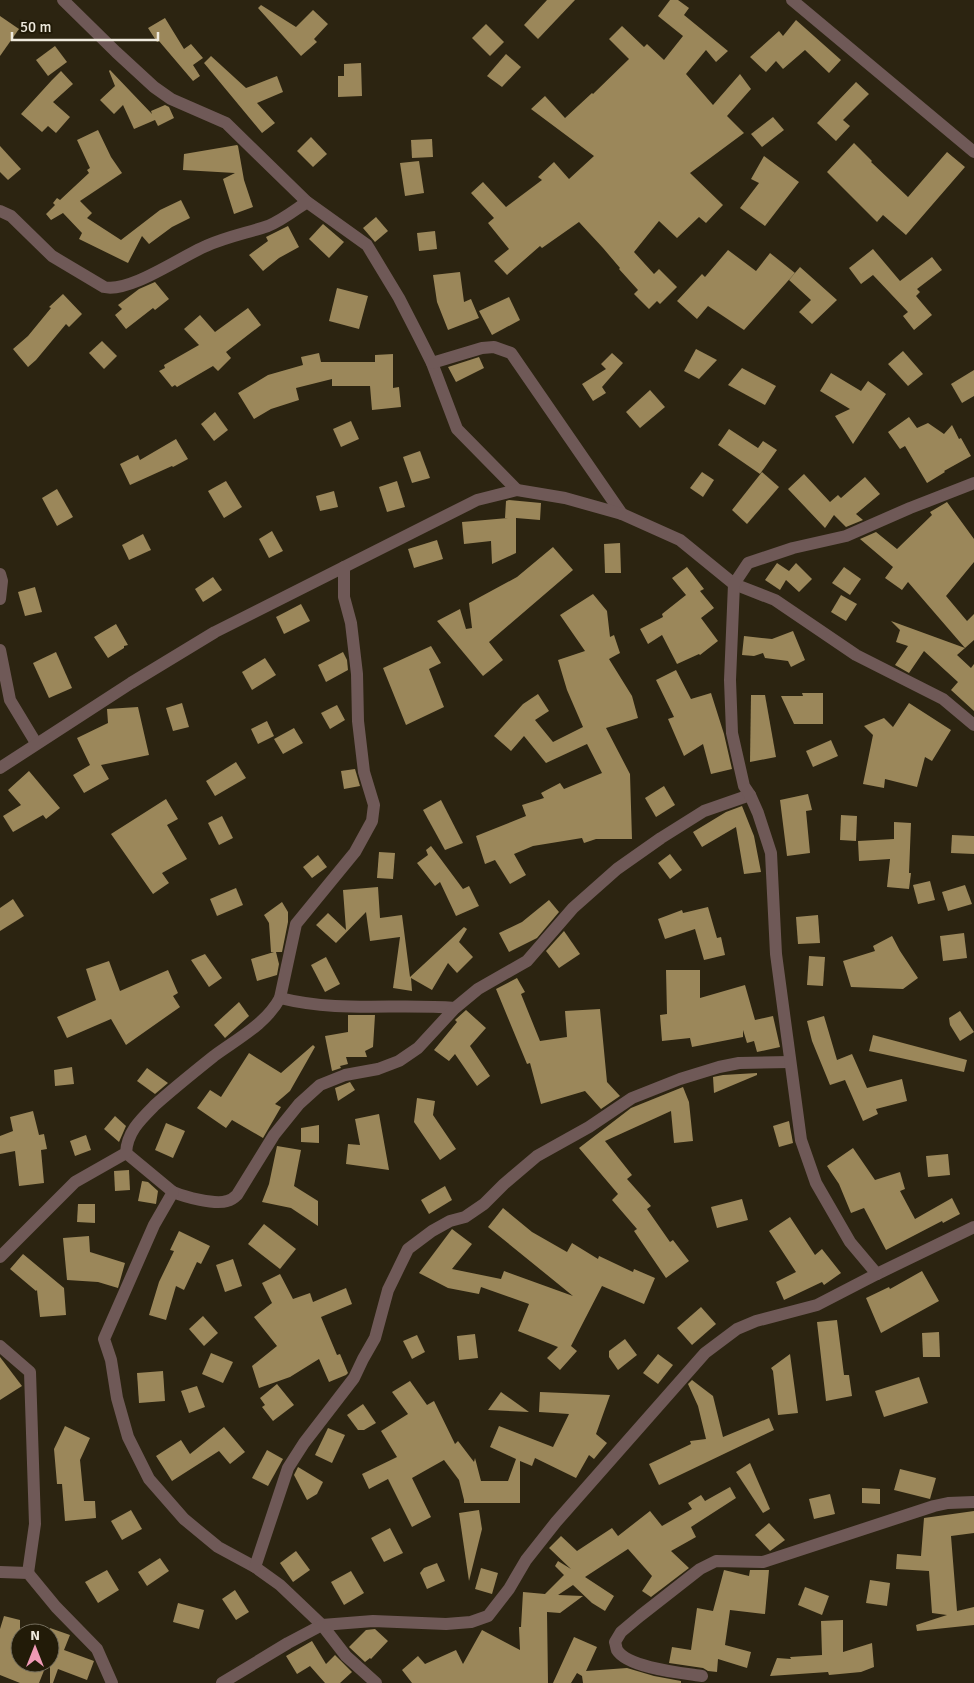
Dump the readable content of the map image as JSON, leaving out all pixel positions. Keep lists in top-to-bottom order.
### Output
{
  "scale_bar": "50 m",
  "north": "top"
}
